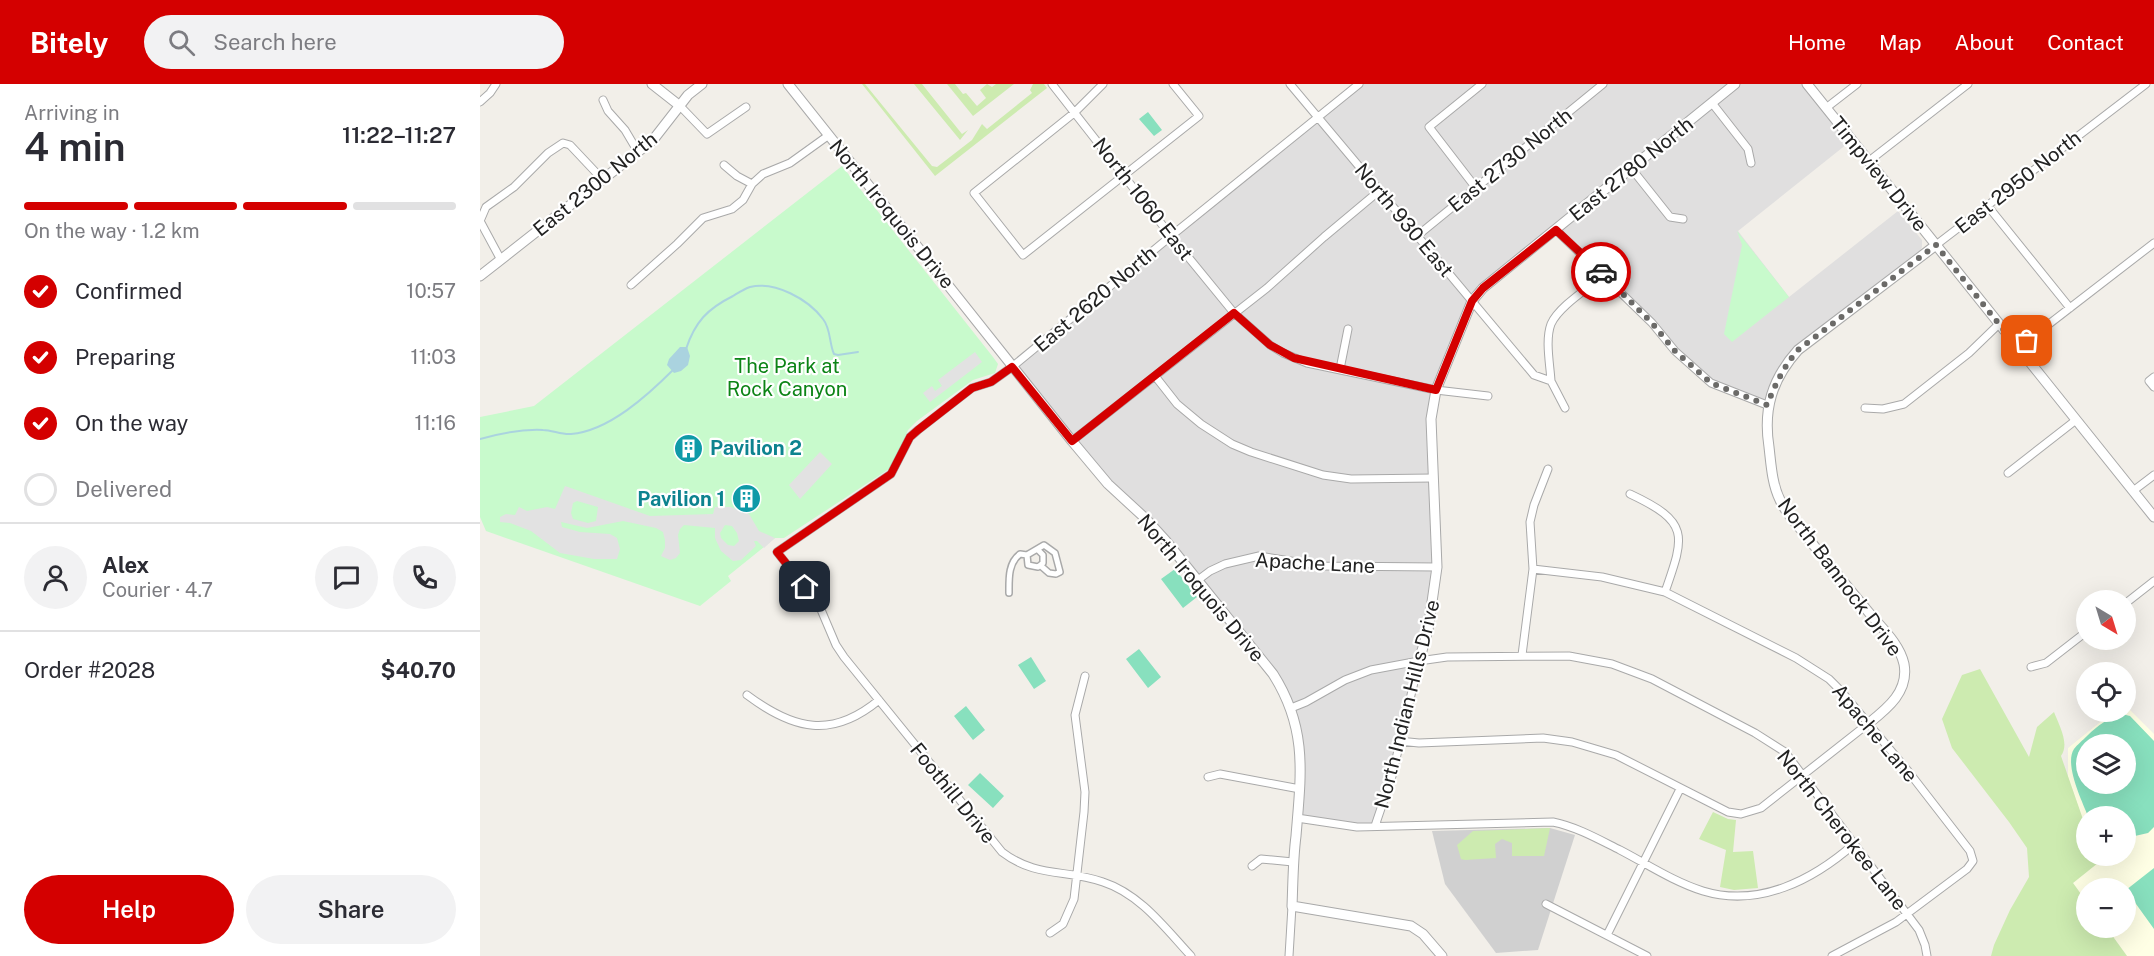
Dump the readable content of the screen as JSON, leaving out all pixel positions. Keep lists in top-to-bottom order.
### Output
{
  "streets": {
    "street": [
      "East 2730 North",
      "East 2780 North",
      "Timpview Drive",
      "East 2950 North",
      "East 2300 North",
      "North 1060 East",
      "North Iroquois Drive",
      "North 930 East",
      "East 2620 North",
      "Apache Lane",
      "North Bannock Drive",
      "North Indian Hills Drive",
      "Foothill Drive",
      "North Cherokee Lane"
    ]
  },
  "crossings": [
    ["East 2730 North", "North 930 East"],
    ["East 2780 North", "North 930 East"],
    ["East 2780 North", "North Indian Hills Drive"],
    ["Timpview Drive", "East 2950 North"],
    ["East 2950 North", "North Bannock Drive"],
    ["North 1060 East", "East 2620 North"],
    ["North 1060 East", "North Indian Hills Drive"],
    ["North Iroquois Drive", "East 2620 North"],
    ["North Iroquois Drive", "Apache Lane"],
    ["North Iroquois Drive", "North Cherokee Lane"],
    ["North 930 East", "East 2620 North"],
    ["North 930 East", "North Indian Hills Drive"],
    ["East 2620 North", "Foothill Drive"],
    ["Apache Lane", "North Bannock Drive"],
    ["Apache Lane", "North Indian Hills Drive"],
    ["Apache Lane", "North Cherokee Lane"],
    ["North Bannock Drive", "North Indian Hills Drive"],
    ["North Bannock Drive", "North Cherokee Lane"],
    ["North Indian Hills Drive", "North Cherokee Lane"]
  ],
  "parks": ["The Park at Rock Canyon"],
  "places": {
    "building": ["Pavilion 2", "Pavilion 1"]
  },
  "north": "bottom right",
  "page": {
    "header": "Bitely",
    "search": "Search here",
    "nav": [
      "Home",
      "Map",
      "About",
      "Contact"
    ],
    "heading": ["4 min", "Arriving in", "11:22–11:27"],
    "panel": [
      "Alex",
      "Courier · 4.7",
      "Order #2028",
      "$40.70"
    ],
    "bar": "On the way · 1.2 km",
    "list": [
      ["Confirmed", "10:57"],
      ["Preparing", "11:03"],
      ["On the way", "11:16"],
      "Delivered"
    ],
    "map_buttons": ["+", "−"],
    "buttons": ["Help", "Share"]
  }
}
